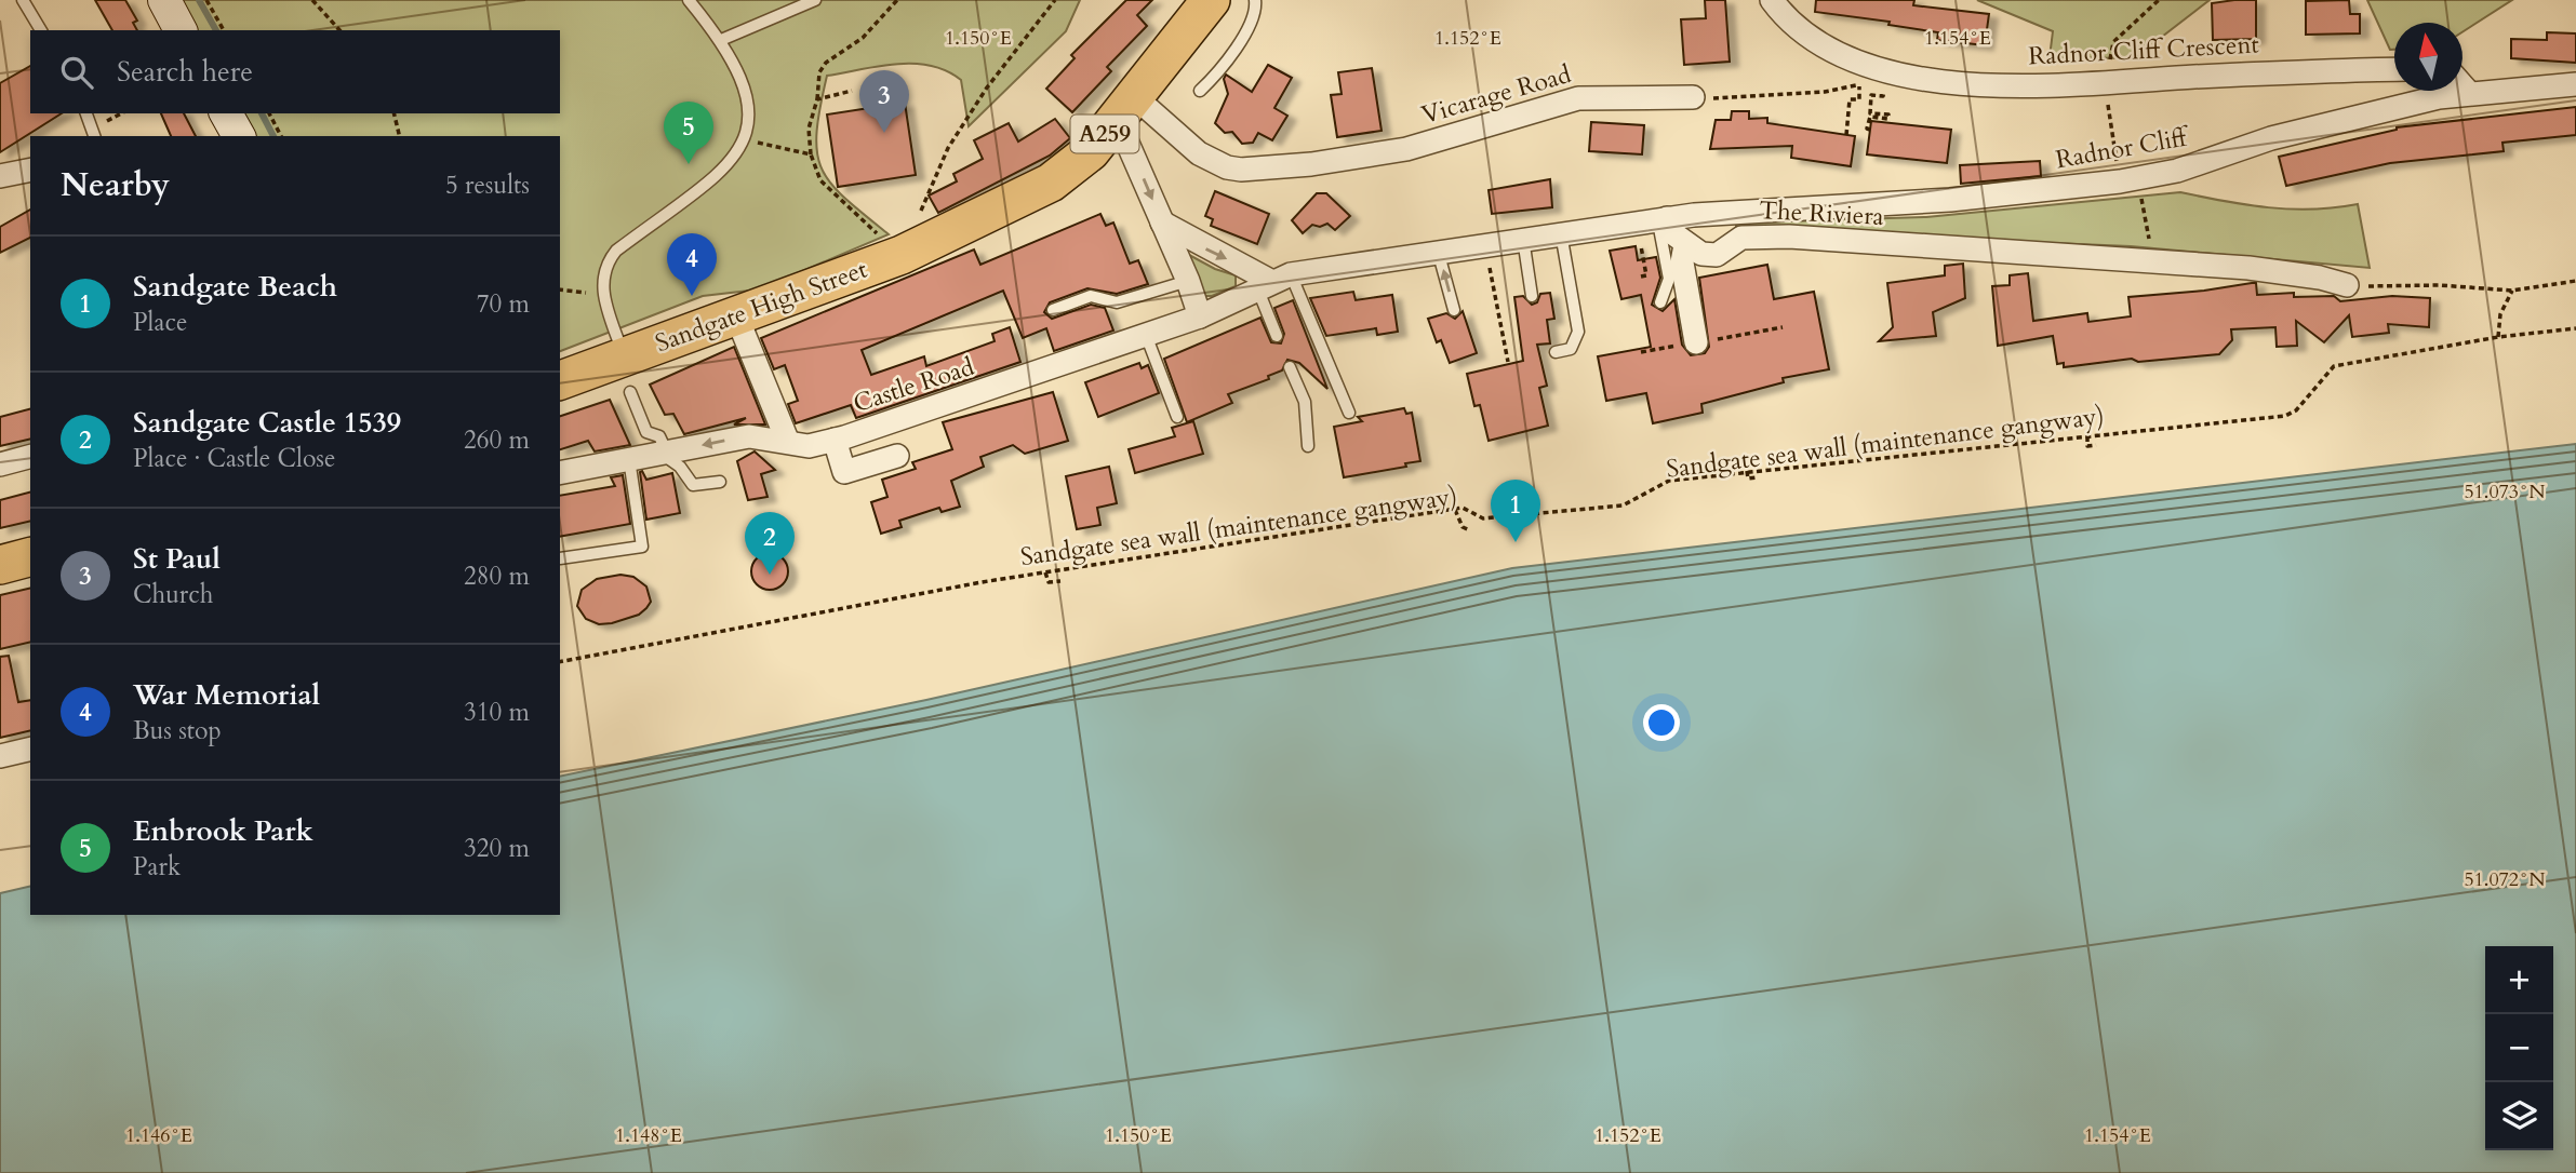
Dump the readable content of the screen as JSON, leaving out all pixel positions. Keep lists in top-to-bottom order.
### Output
{
  "streets": {
    "highway": ["A259", "Sandgate High Street"],
    "street": [
      "Radnor Cliff Crescent",
      "Vicarage Road",
      "Radnor Cliff",
      "The Riviera",
      "Castle Road"
    ],
    "path": ["Sandgate sea wall (maintenance gangway)"]
  },
  "crossings": [
    ["Vicarage Road", "A259"],
    ["A259", "Sandgate High Street"]
  ],
  "north": "top",
  "page": {
    "search": "Search here",
    "pins": [
      "3",
      "5",
      "4",
      "1",
      "2"
    ],
    "heading": ["Nearby", "5 results"],
    "list": [
      {
        "mark": "1",
        "name": "Sandgate Beach",
        "note": "Place",
        "value": "70 m"
      },
      {
        "mark": "2",
        "name": "Sandgate Castle 1539",
        "note": "Place · Castle Close",
        "value": "260 m"
      },
      {
        "mark": "3",
        "name": "St Paul",
        "note": "Church",
        "value": "280 m"
      },
      {
        "mark": "4",
        "name": "War Memorial",
        "note": "Bus stop",
        "value": "310 m"
      },
      {
        "mark": "5",
        "name": "Enbrook Park",
        "note": "Park",
        "value": "320 m"
      }
    ],
    "map_buttons": ["+", "−"]
  },
  "coordinates": [
    "1.150°E",
    "1.152°E",
    "1.154°E",
    "51.073°N",
    "51.072°N",
    "1.146°E",
    "1.148°E"
  ]
}
